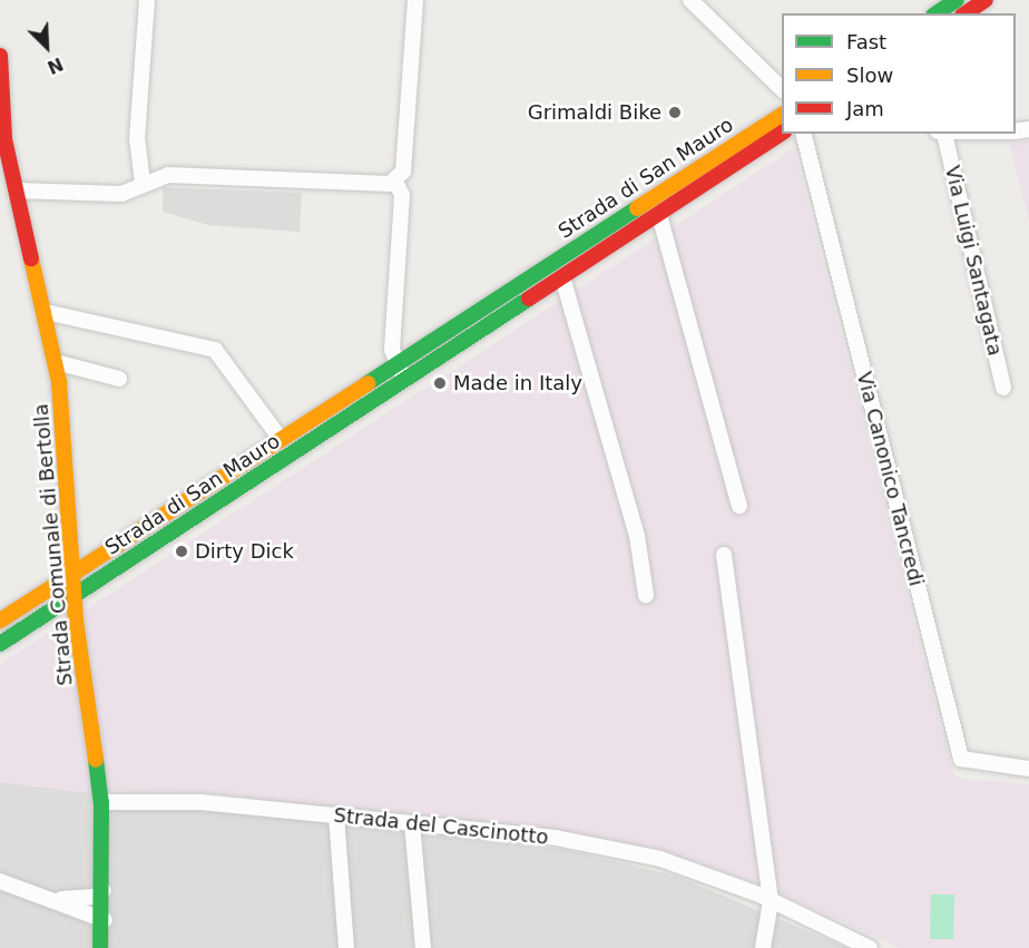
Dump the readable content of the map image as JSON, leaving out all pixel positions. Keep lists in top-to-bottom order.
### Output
{
  "streets": {
    "main road": ["Strada di San Mauro", "Strada Comunale di Bertolla"],
    "street": ["Via Luigi Santagata", "Via Canonico Tancredi", "Strada del Cascinotto"]
  },
  "crossings": [
    ["Strada di San Mauro", "Strada Comunale di Bertolla"],
    ["Strada Comunale di Bertolla", "Strada del Cascinotto"]
  ],
  "places": ["Grimaldi Bike", "Made in Italy", "Dirty Dick"],
  "legend": ["Fast", "Slow", "Jam"],
  "north": "bottom right"
}
